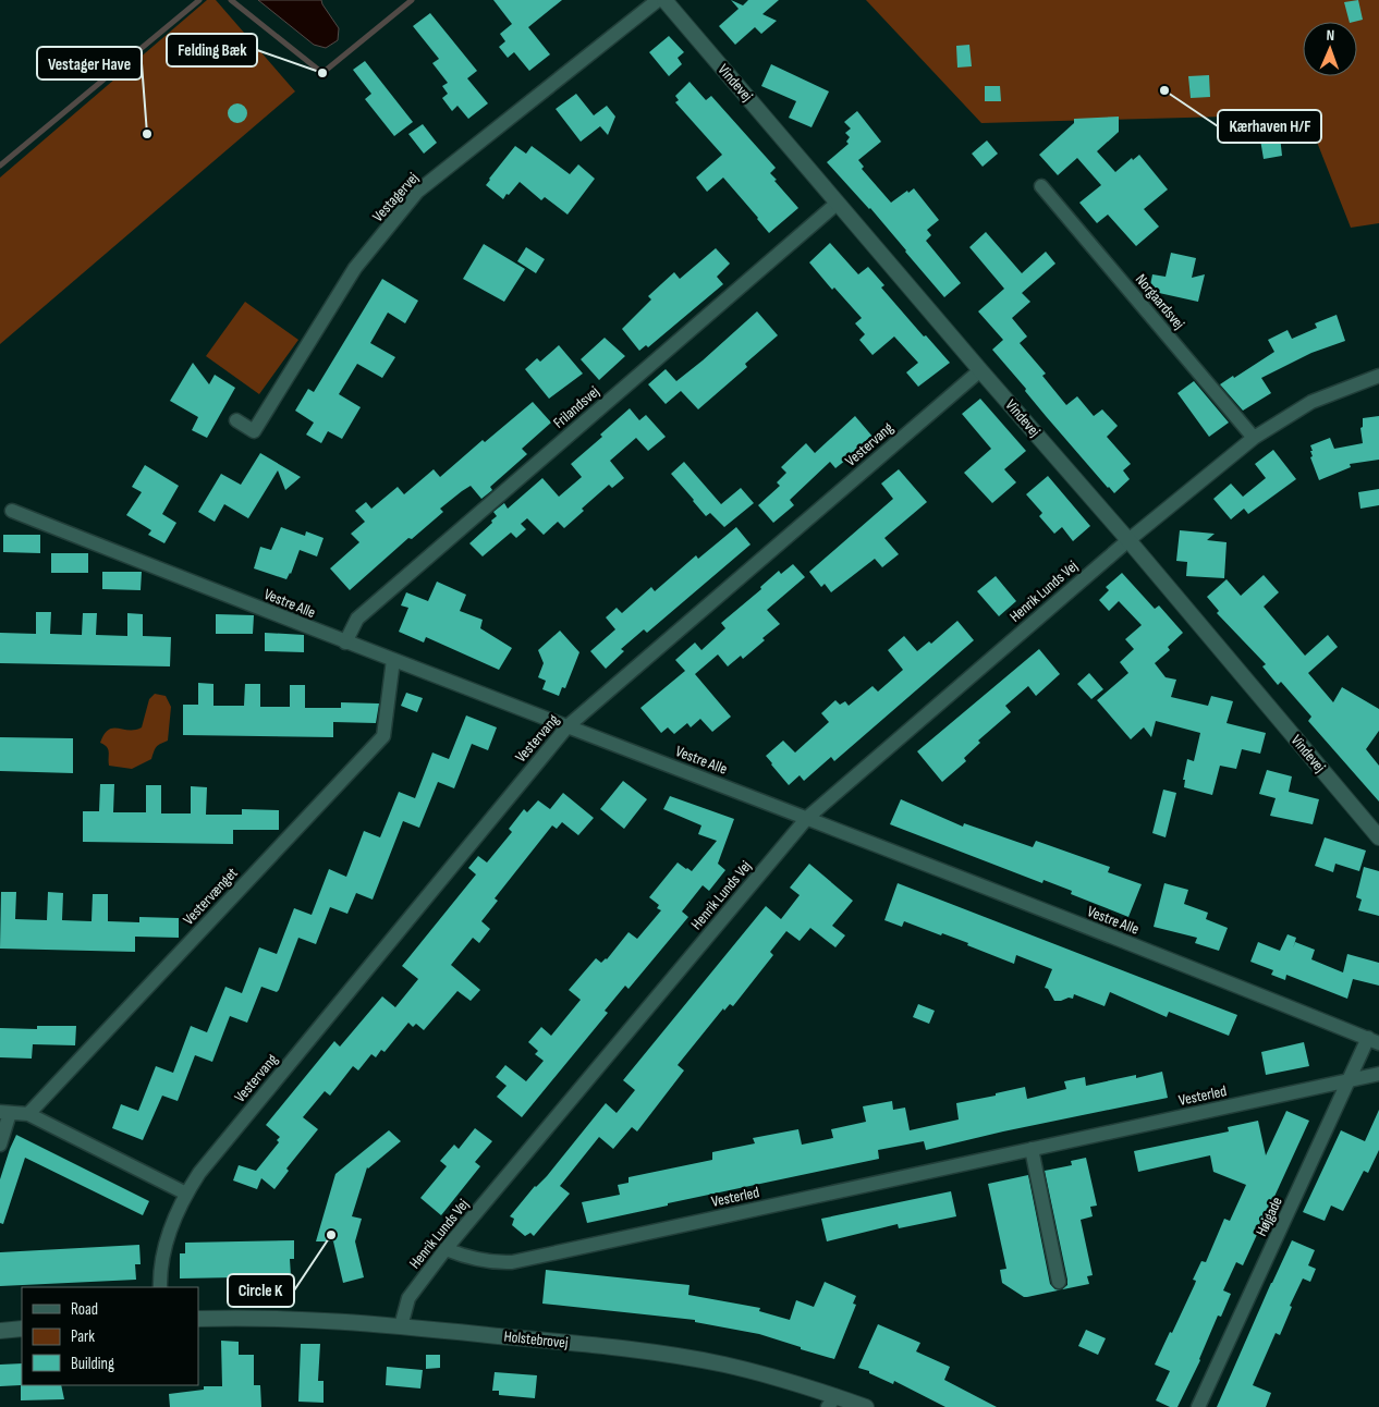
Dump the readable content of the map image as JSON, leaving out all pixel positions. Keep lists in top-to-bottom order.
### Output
{
  "streets": {
    "street": [
      "Vindevej",
      "Vestagervej",
      "Norgaardsvej",
      "Frilandsvej",
      "Vestervang",
      "Henrik Lunds Vej",
      "Vestre Alle",
      "Vestervænget",
      "Vesterled",
      "Højgade",
      "Holstebrovej"
    ]
  },
  "crossings": [
    ["Vindevej", "Frilandsvej"],
    ["Vindevej", "Vestervang"],
    ["Vindevej", "Henrik Lunds Vej"],
    ["Frilandsvej", "Vestre Alle"],
    ["Vestervang", "Vestre Alle"],
    ["Henrik Lunds Vej", "Vestre Alle"],
    ["Henrik Lunds Vej", "Vesterled"],
    ["Henrik Lunds Vej", "Holstebrovej"],
    ["Vestre Alle", "Vestervænget"],
    ["Vestre Alle", "Højgade"],
    ["Vesterled", "Højgade"]
  ],
  "places": [
    "Felding Bæk",
    "Kærhaven H/F",
    "Vestager Have",
    "Circle K"
  ],
  "legend": ["Road", "Park", "Building"],
  "north": "top"
}
